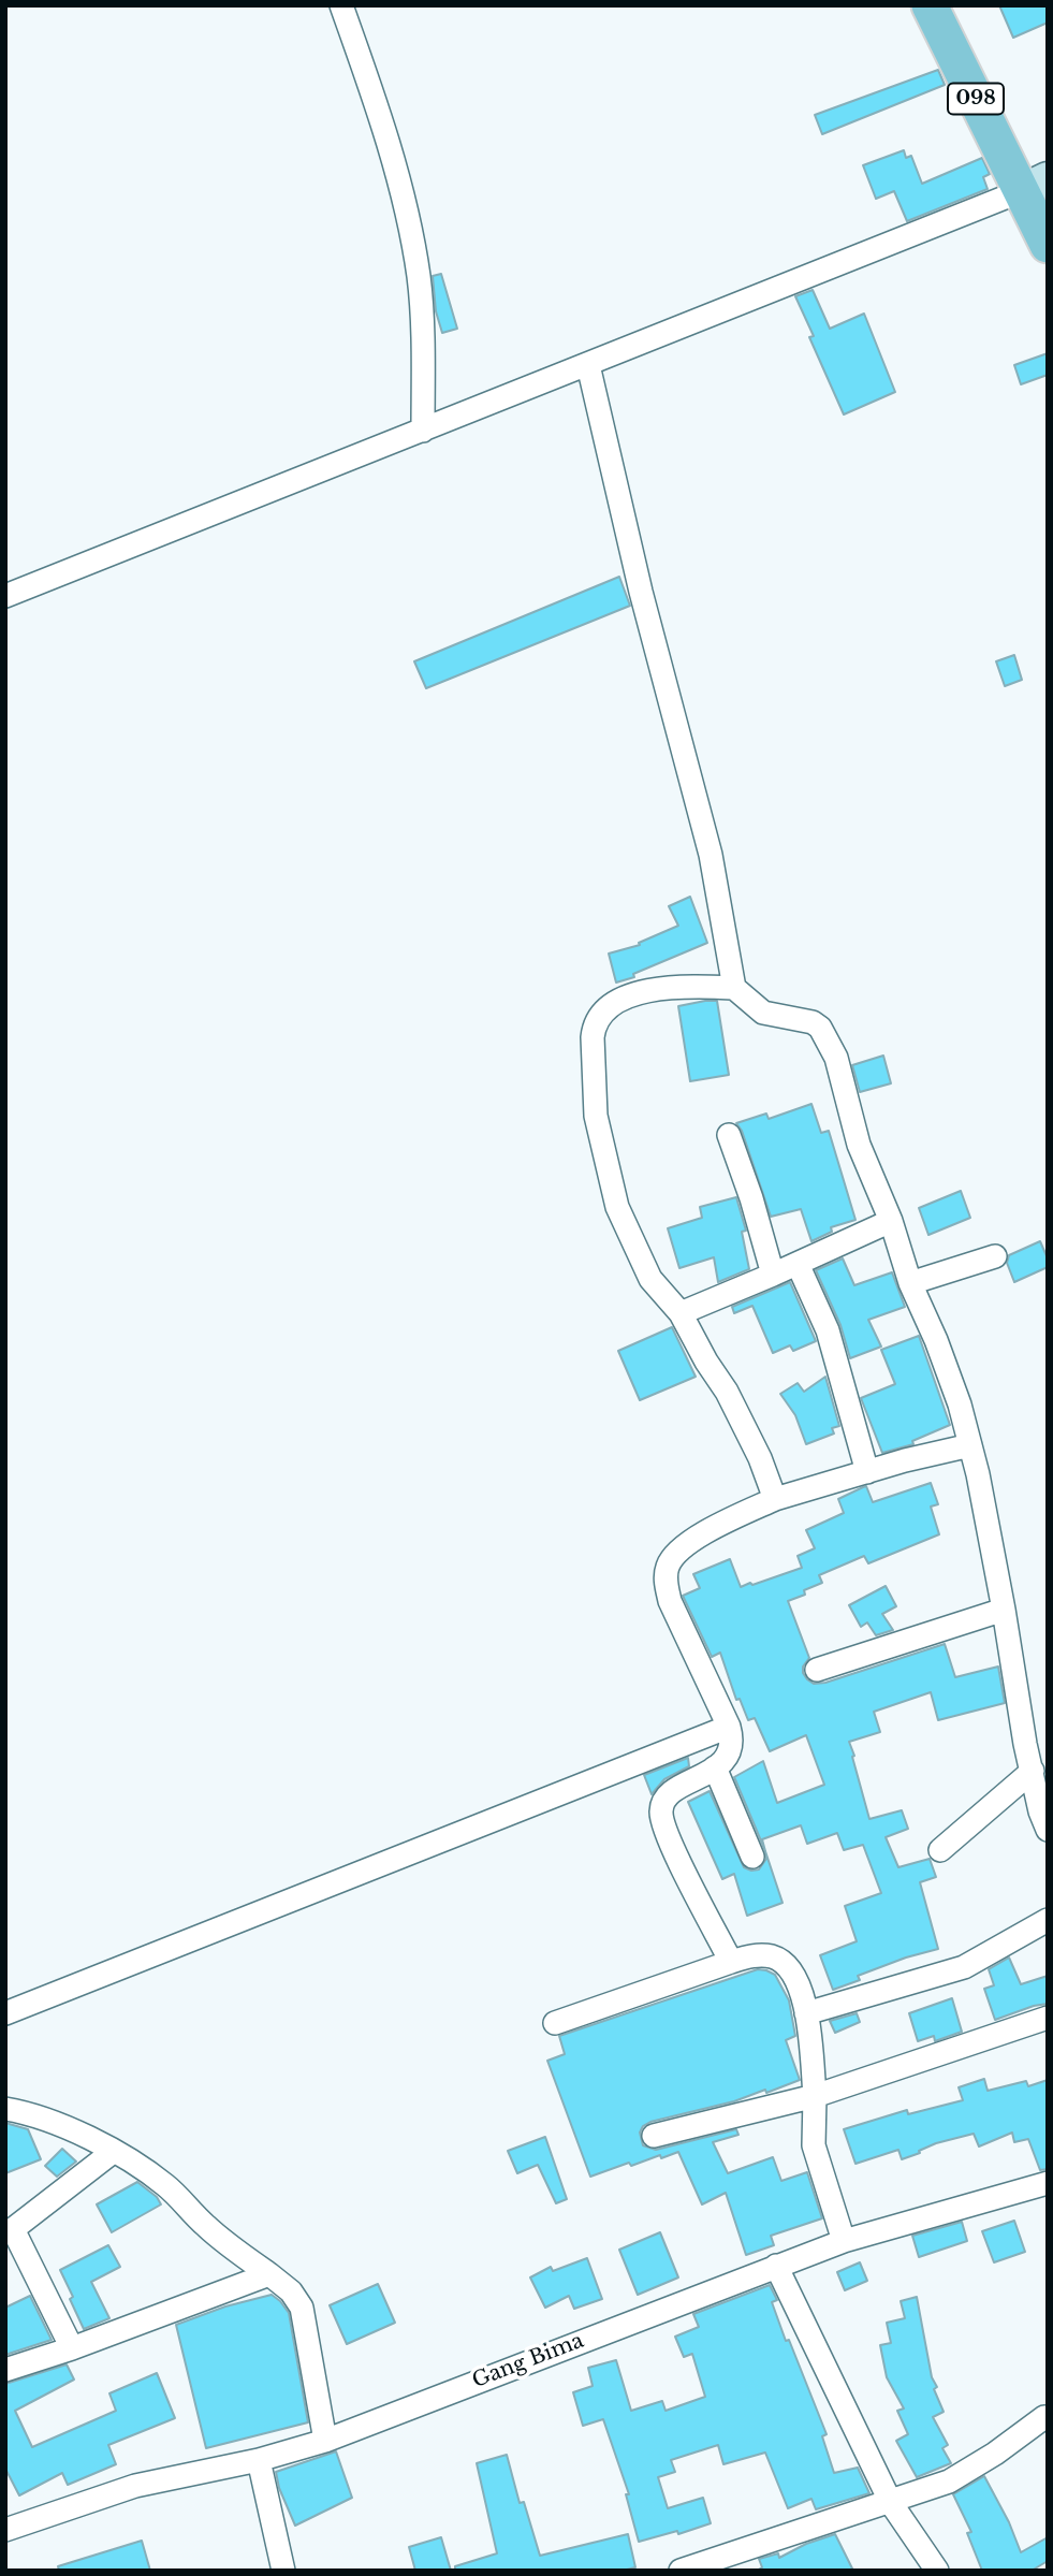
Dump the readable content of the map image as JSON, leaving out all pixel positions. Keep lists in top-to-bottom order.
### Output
{
  "streets": {
    "main road": ["098"],
    "street": ["Gang Bima"]
  }
}
